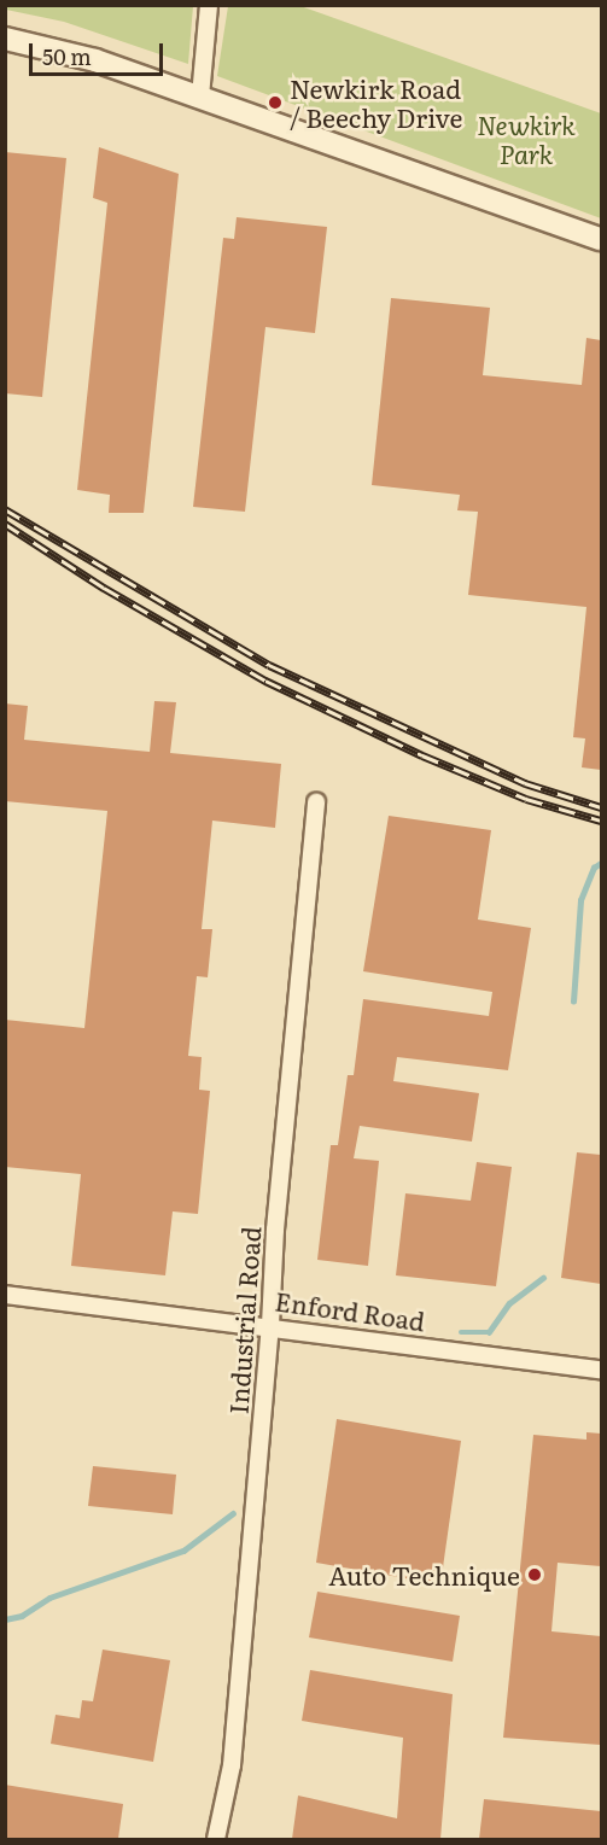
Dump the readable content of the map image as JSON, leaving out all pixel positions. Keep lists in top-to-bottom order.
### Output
{
  "streets": {
    "street": ["Enford Road", "Industrial Road"]
  },
  "crossings": [
    ["Enford Road", "Industrial Road"]
  ],
  "parks": ["Newkirk Park"],
  "places": ["Newkirk Road / Beechy Drive", "Auto Technique"],
  "scale_bar": "50 m"
}
